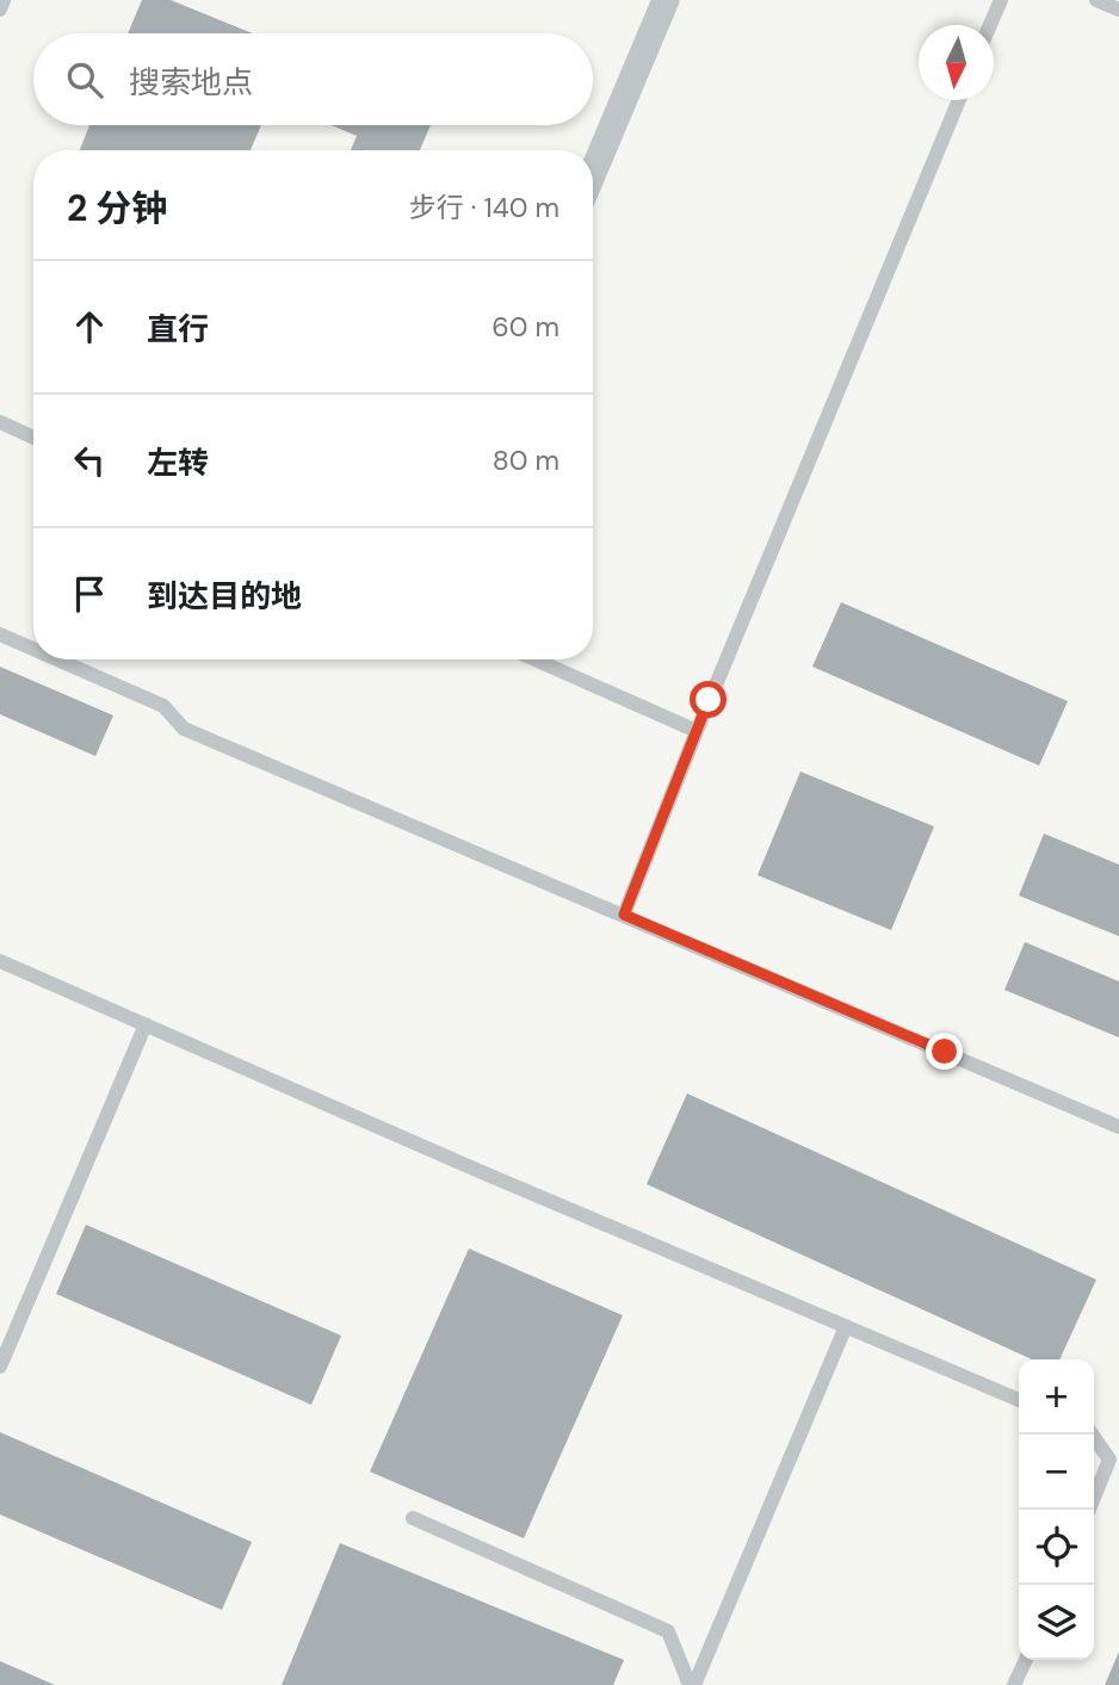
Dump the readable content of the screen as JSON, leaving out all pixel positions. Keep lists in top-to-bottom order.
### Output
{
  "north": "bottom",
  "page": {
    "search": "搜索地点",
    "heading": ["2 分钟", "步行 · 140 m"],
    "list": [
      ["直行", "60 m"],
      ["左转", "80 m"],
      "到达目的地"
    ],
    "map_buttons": ["+", "−"]
  }
}
